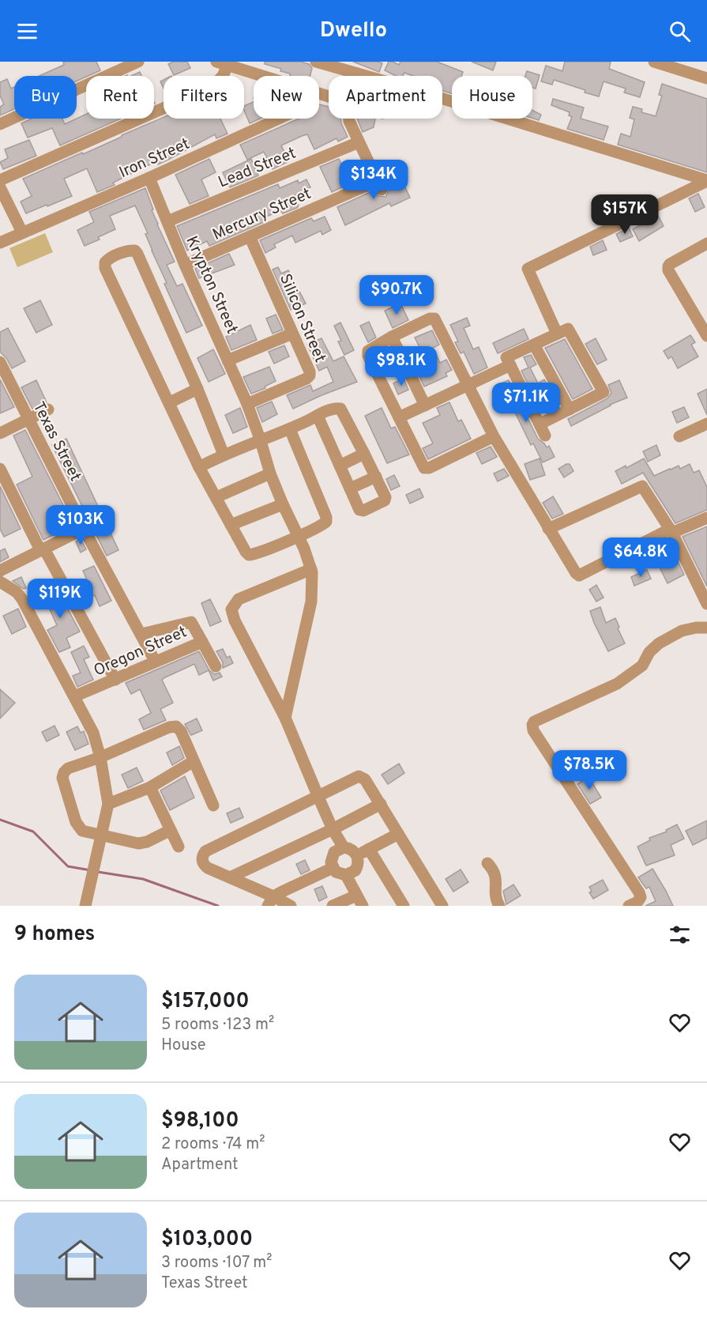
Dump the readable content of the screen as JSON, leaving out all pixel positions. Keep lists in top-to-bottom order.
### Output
{
  "streets": {
    "street": [
      "Iron Street",
      "Lead Street",
      "Mercury Street",
      "Krypton Street",
      "Silicon Street",
      "Texas Street",
      "Oregon Street"
    ]
  },
  "crossings": [
    ["Iron Street", "Krypton Street"],
    ["Lead Street", "Mercury Street"],
    ["Lead Street", "Krypton Street"],
    ["Mercury Street", "Krypton Street"],
    ["Mercury Street", "Silicon Street"],
    ["Krypton Street", "Silicon Street"],
    ["Texas Street", "Oregon Street"]
  ],
  "page": {
    "header": "Dwello",
    "chip": [
      "Buy",
      "Rent",
      "Filters",
      "New",
      "Apartment",
      "House"
    ],
    "price": [
      "$134K",
      "$157K",
      "$90.7K",
      "$98.1K",
      "$71.1K",
      "$103K",
      "$64.8K",
      "$119K",
      "$78.5K"
    ],
    "heading": "9 homes",
    "list": [
      {
        "name": "$157,000",
        "note": "5 rooms · 123 m² · House"
      },
      {
        "name": "$98,100",
        "note": "2 rooms · 74 m² · Apartment"
      },
      {
        "name": "$103,000",
        "note": "3 rooms · 107 m² · Texas Street"
      }
    ]
  }
}
